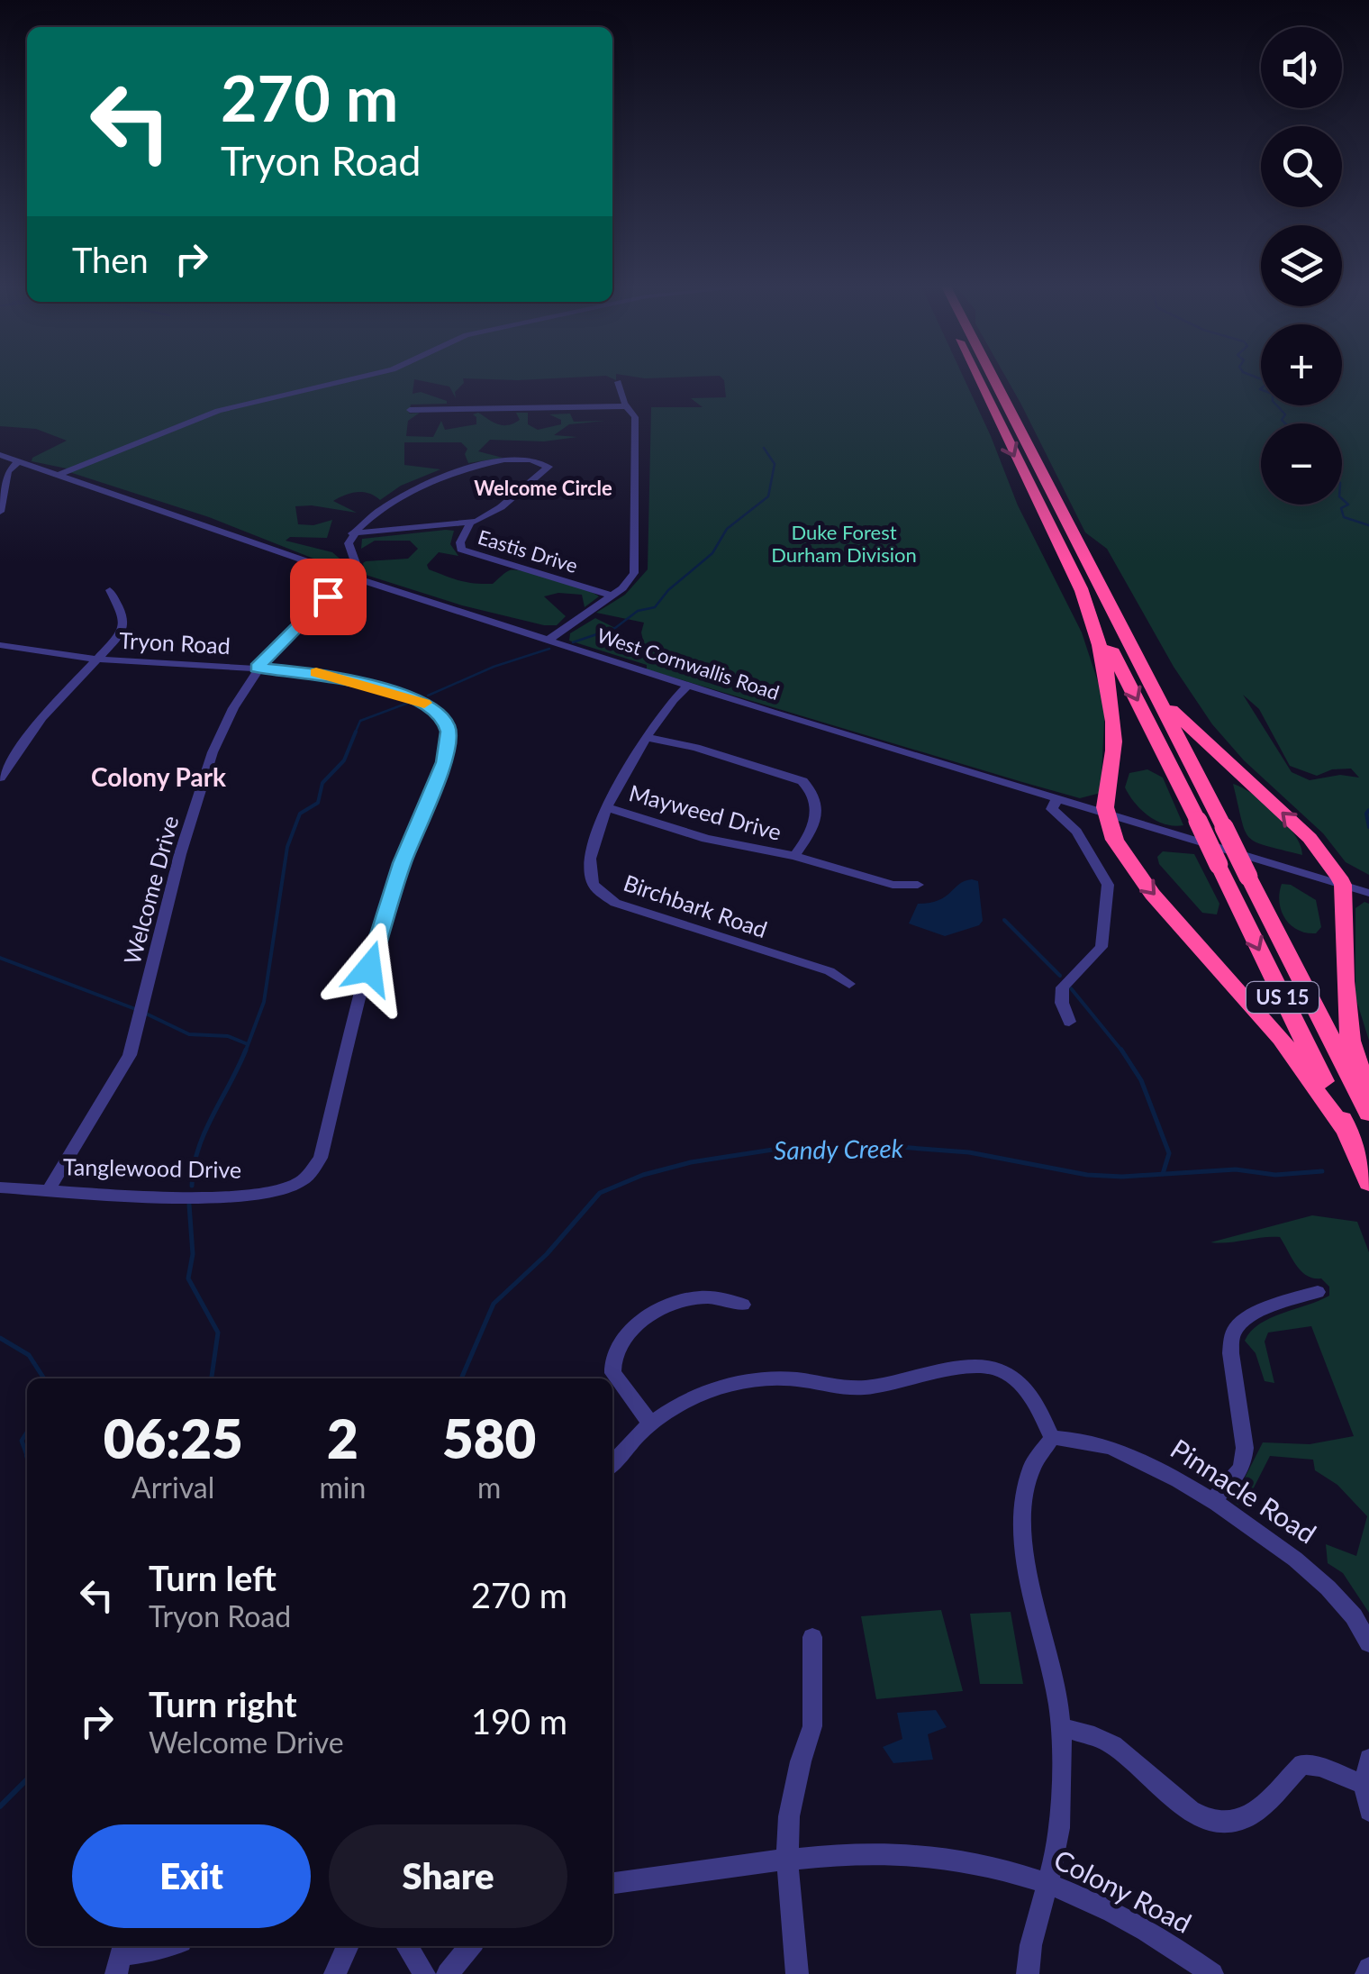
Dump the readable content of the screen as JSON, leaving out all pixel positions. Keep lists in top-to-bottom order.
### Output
{
  "streets": {
    "highway": ["US 15"],
    "street": [
      "Eastis Drive",
      "Tryon Road",
      "West Cornwallis Road",
      "Mayweed Drive",
      "Welcome Drive",
      "Birchbark Road",
      "Tanglewood Drive",
      "Pinnacle Road",
      "Colony Road"
    ]
  },
  "crossings": [
    ["Tryon Road", "Welcome Drive"],
    ["Tryon Road", "Tanglewood Drive"],
    ["West Cornwallis Road", "Welcome Drive"],
    ["West Cornwallis Road", "Birchbark Road"],
    ["Mayweed Drive", "Birchbark Road"],
    ["Welcome Drive", "Tanglewood Drive"]
  ],
  "districts": ["Welcome Circle", "Colony Park"],
  "water": ["Sandy Creek"],
  "parks": ["Duke Forest Durham Division"],
  "page": {
    "map_buttons": ["+", "−"],
    "turn": ["270 m", "Tryon Road"],
    "then": "Then",
    "eta": [
      "06:25",
      "Arrival",
      "2",
      "min",
      "580",
      "m"
    ],
    "list": [
      {
        "name": "Turn left",
        "note": "Tryon Road",
        "value": "270 m"
      },
      {
        "name": "Turn right",
        "note": "Welcome Drive",
        "value": "190 m"
      }
    ],
    "buttons": ["Exit", "Share"]
  }
}
